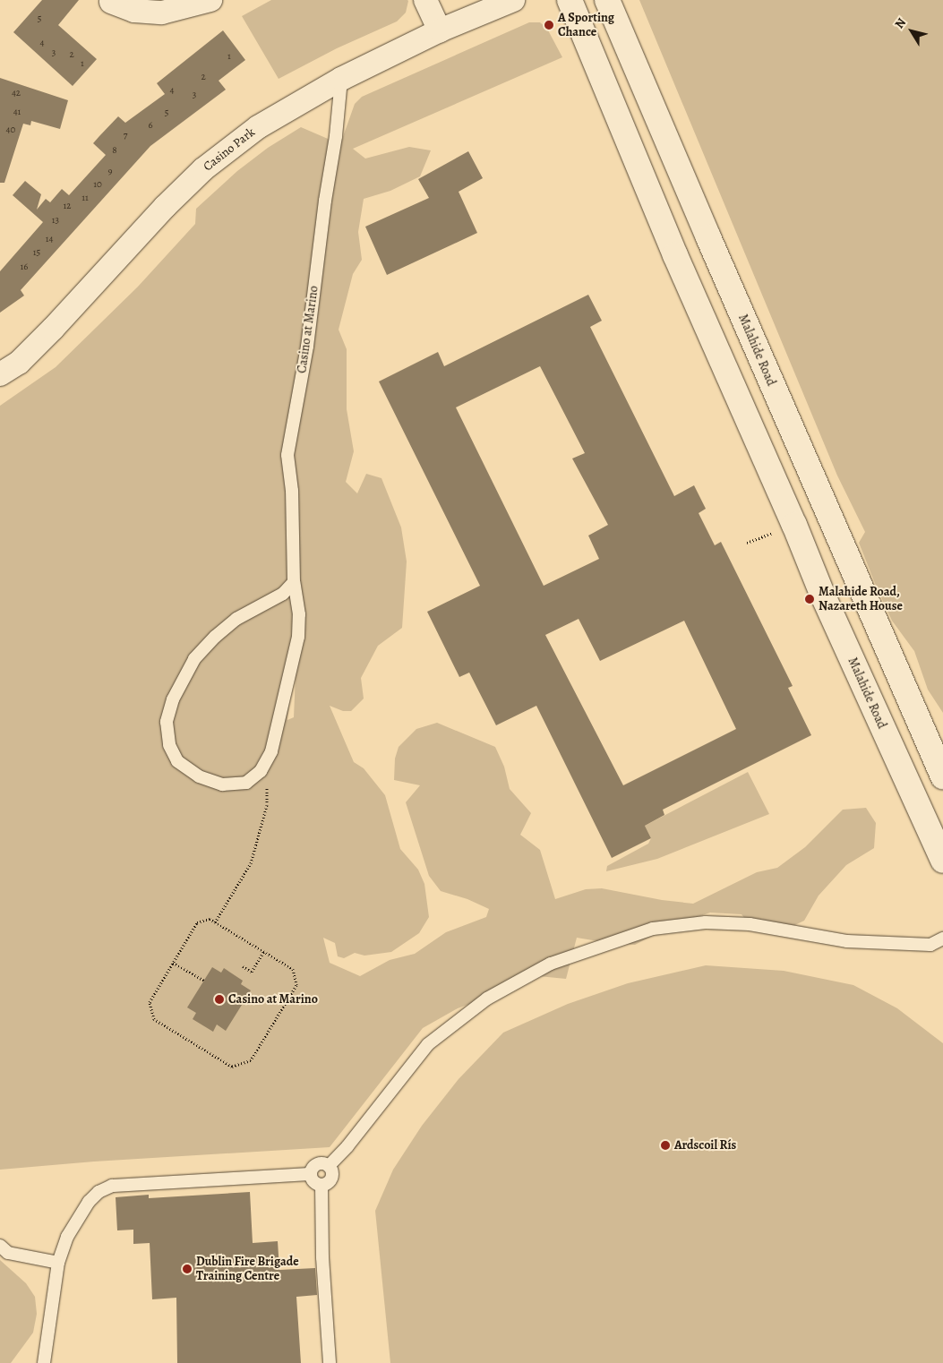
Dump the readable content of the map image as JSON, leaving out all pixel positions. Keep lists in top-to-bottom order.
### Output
{
  "streets": {
    "main road": ["Malahide Road"],
    "street": ["Casino Park"],
    "lane": ["Casino at Marino"]
  },
  "crossings": [
    ["Casino Park", "Casino at Marino"]
  ],
  "places": [
    "A Sporting Chance",
    "Malahide Road, Nazareth House",
    "Casino at Marino",
    "Ardscoil Rís",
    "Dublin Fire Brigade Training Centre"
  ],
  "house_numbers": [
    "5",
    "4",
    "3",
    "2",
    "1",
    "1",
    "2",
    "4",
    "42",
    "3",
    "41",
    "5",
    "6",
    "40",
    "7",
    "8",
    "9",
    "10",
    "11",
    "12",
    "13",
    "14",
    "15",
    "16"
  ],
  "north": "top left"
}
